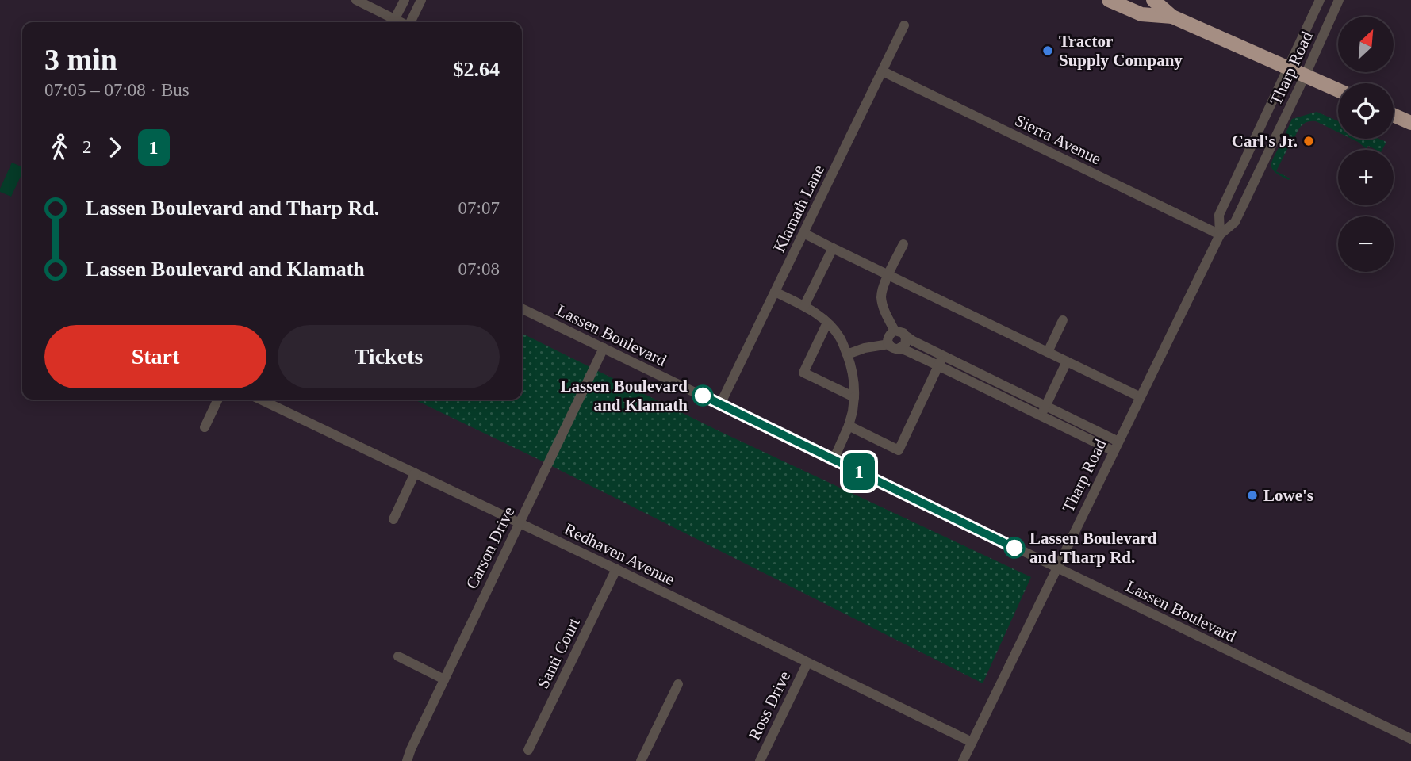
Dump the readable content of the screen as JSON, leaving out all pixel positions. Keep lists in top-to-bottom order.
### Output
{
  "streets": {
    "street": [
      "Tharp Road",
      "Sierra Avenue",
      "Klamath Lane",
      "Lassen Boulevard",
      "Carson Drive",
      "Redhaven Avenue",
      "Santi Court",
      "Ross Drive"
    ]
  },
  "crossings": [
    ["Tharp Road", "Sierra Avenue"],
    ["Tharp Road", "Lassen Boulevard"],
    ["Tharp Road", "Redhaven Avenue"],
    ["Sierra Avenue", "Klamath Lane"],
    ["Klamath Lane", "Lassen Boulevard"],
    ["Lassen Boulevard", "Carson Drive"],
    ["Carson Drive", "Redhaven Avenue"],
    ["Redhaven Avenue", "Santi Court"],
    ["Redhaven Avenue", "Ross Drive"]
  ],
  "places": [
    "Tractor Supply Company",
    "Carl's Jr.",
    "Lassen Boulevard and Klamath",
    "Lowe's",
    "Lassen Boulevard and Tharp Rd."
  ],
  "lines": ["bus line 1"],
  "north": "top right",
  "page": {
    "on_map": "1",
    "map_buttons": ["+", "−"],
    "heading": ["3 min", "07:05 – 07:08 · Bus", "$2.64"],
    "legs": ["2", "1"],
    "list": [
      {
        "name": "Lassen Boulevard and Tharp Rd.",
        "value": "07:07"
      },
      {
        "name": "Lassen Boulevard and Klamath",
        "value": "07:08"
      }
    ],
    "buttons": ["Start", "Tickets"]
  }
}
